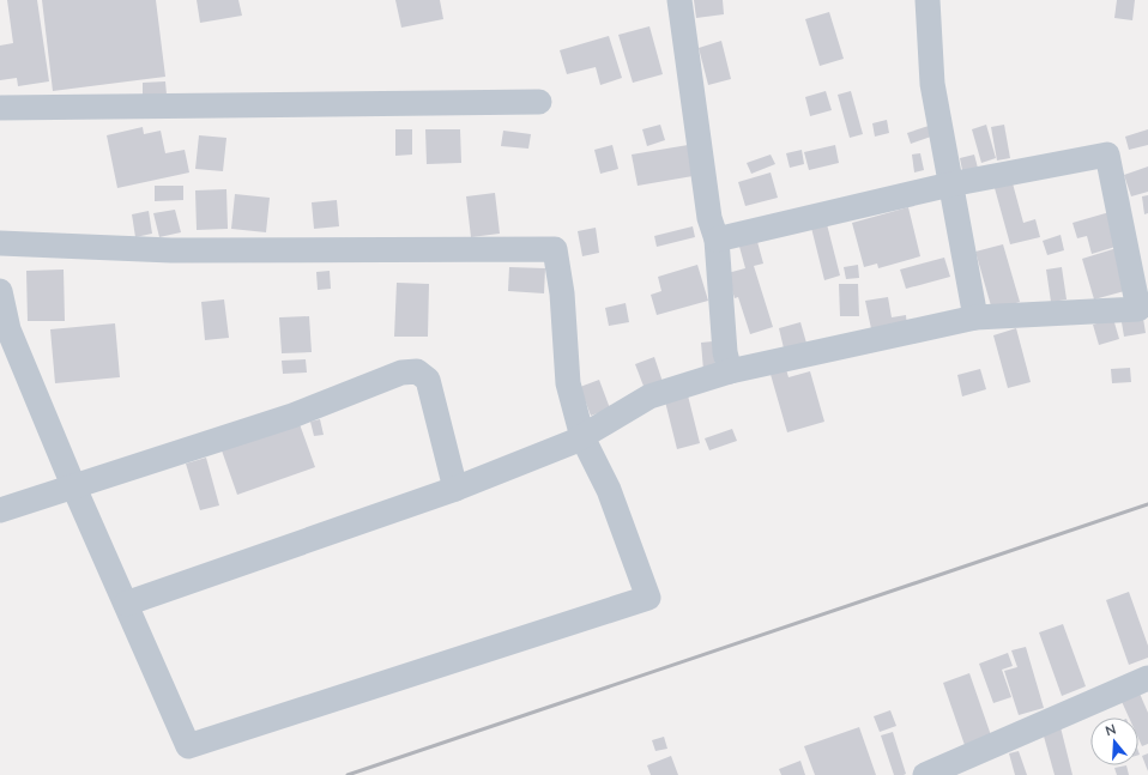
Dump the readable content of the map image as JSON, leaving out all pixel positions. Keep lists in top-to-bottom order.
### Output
{
  "north": "top"
}
